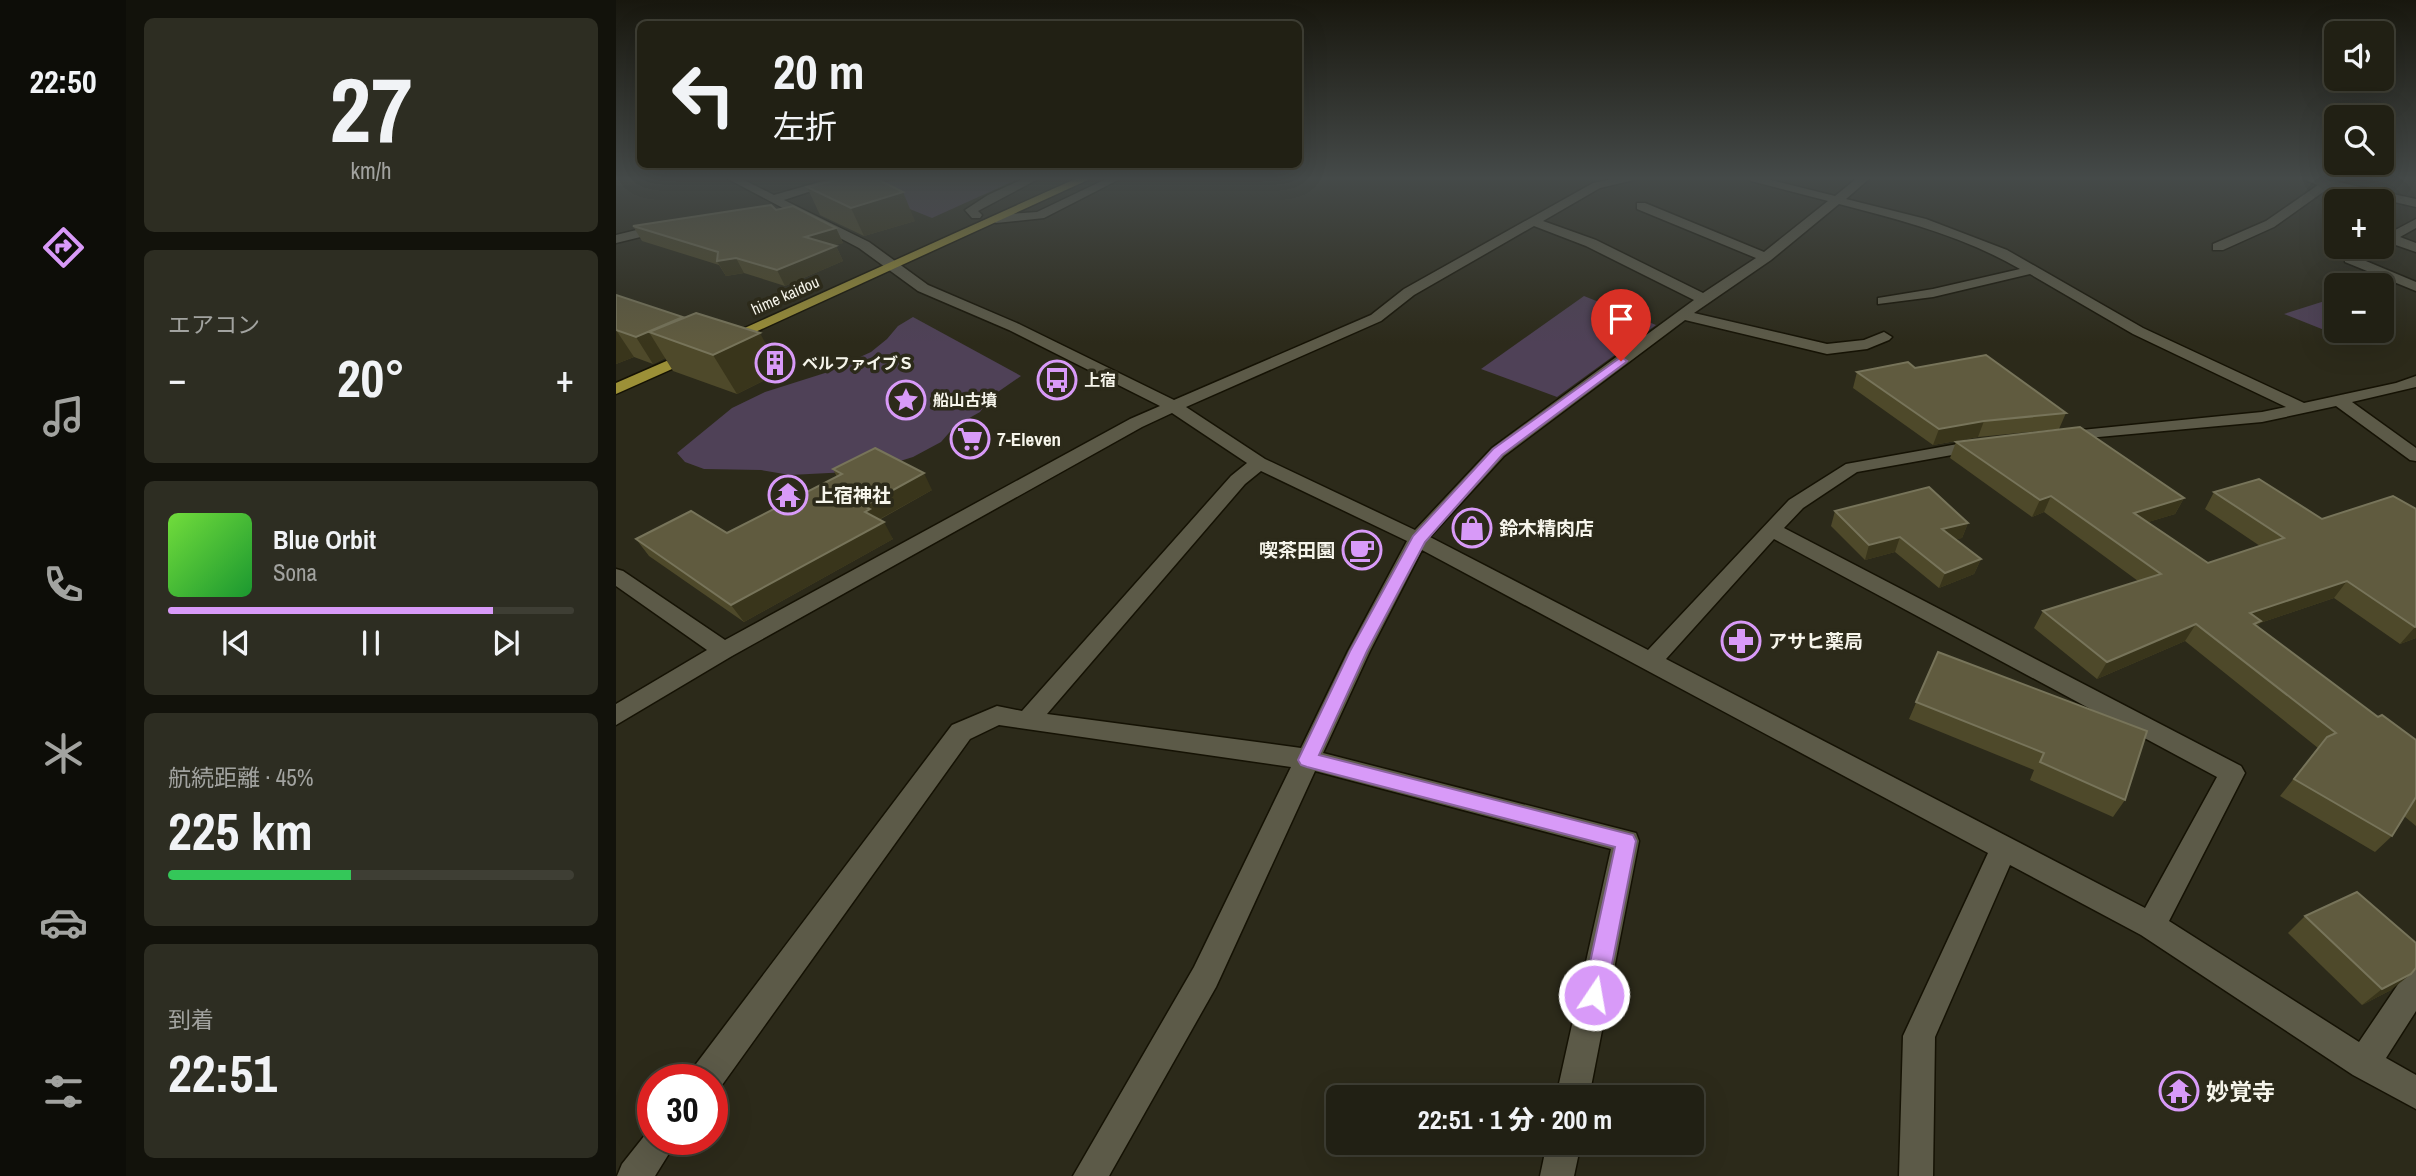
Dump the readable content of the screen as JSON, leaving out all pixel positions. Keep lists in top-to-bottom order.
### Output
{
  "streets": {
    "main road": ["hime kaidou"]
  },
  "places": {
    "building": ["ベルファイブＳ"],
    "bus stop": ["上宿"],
    "place": ["船山古墳"],
    "supermarket": ["7-Eleven"],
    "temple": ["上宿神社", "妙覚寺"],
    "shop": ["鈴木精肉店"],
    "cafe": ["喫茶田園"],
    "pharmacy": ["アサヒ薬局"]
  },
  "page": {
    "tabs": "22:50",
    "tile": [
      ["27", "km/h"],
      "エアコン",
      ["航続距離 · 45%", "225 km"],
      ["到着", "22:51"]
    ],
    "map_buttons": ["+", "−"],
    "turn": ["20 m", "左折"],
    "heat": ["−", "20°", "+"],
    "song": ["Blue Orbit", "Sona"],
    "limit": "30",
    "trip": "22:51 · 1 分 · 200 m"
  }
}
